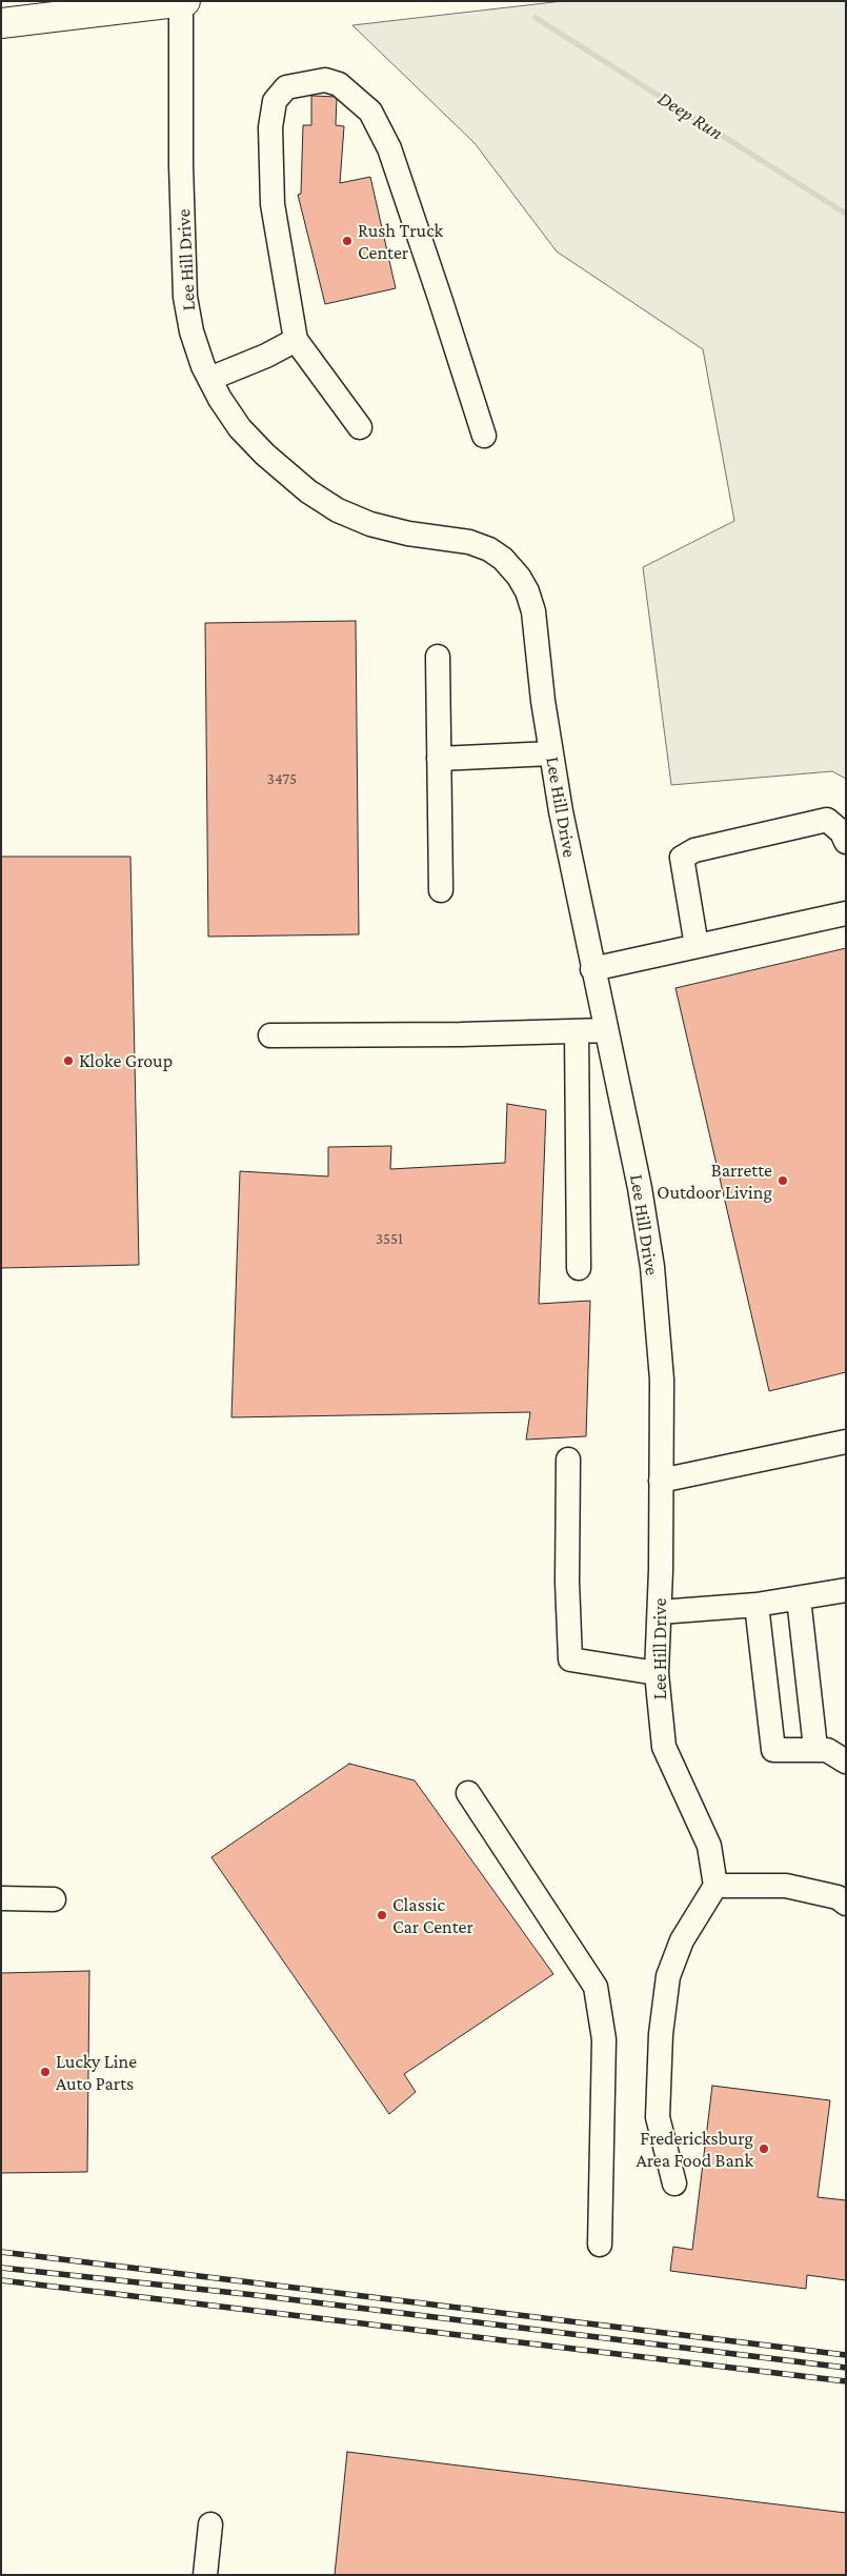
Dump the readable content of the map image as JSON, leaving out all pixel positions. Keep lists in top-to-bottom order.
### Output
{
  "streets": {
    "street": ["Lee Hill Drive"]
  },
  "water": ["Deep Run"],
  "places": [
    "Rush Truck Center",
    "Kloke Group",
    "Barrette Outdoor Living",
    "Classic Car Center",
    "Lucky Line Auto Parts",
    "Fredericksburg Area Food Bank"
  ],
  "house_numbers": ["3475", "3551"]
}
